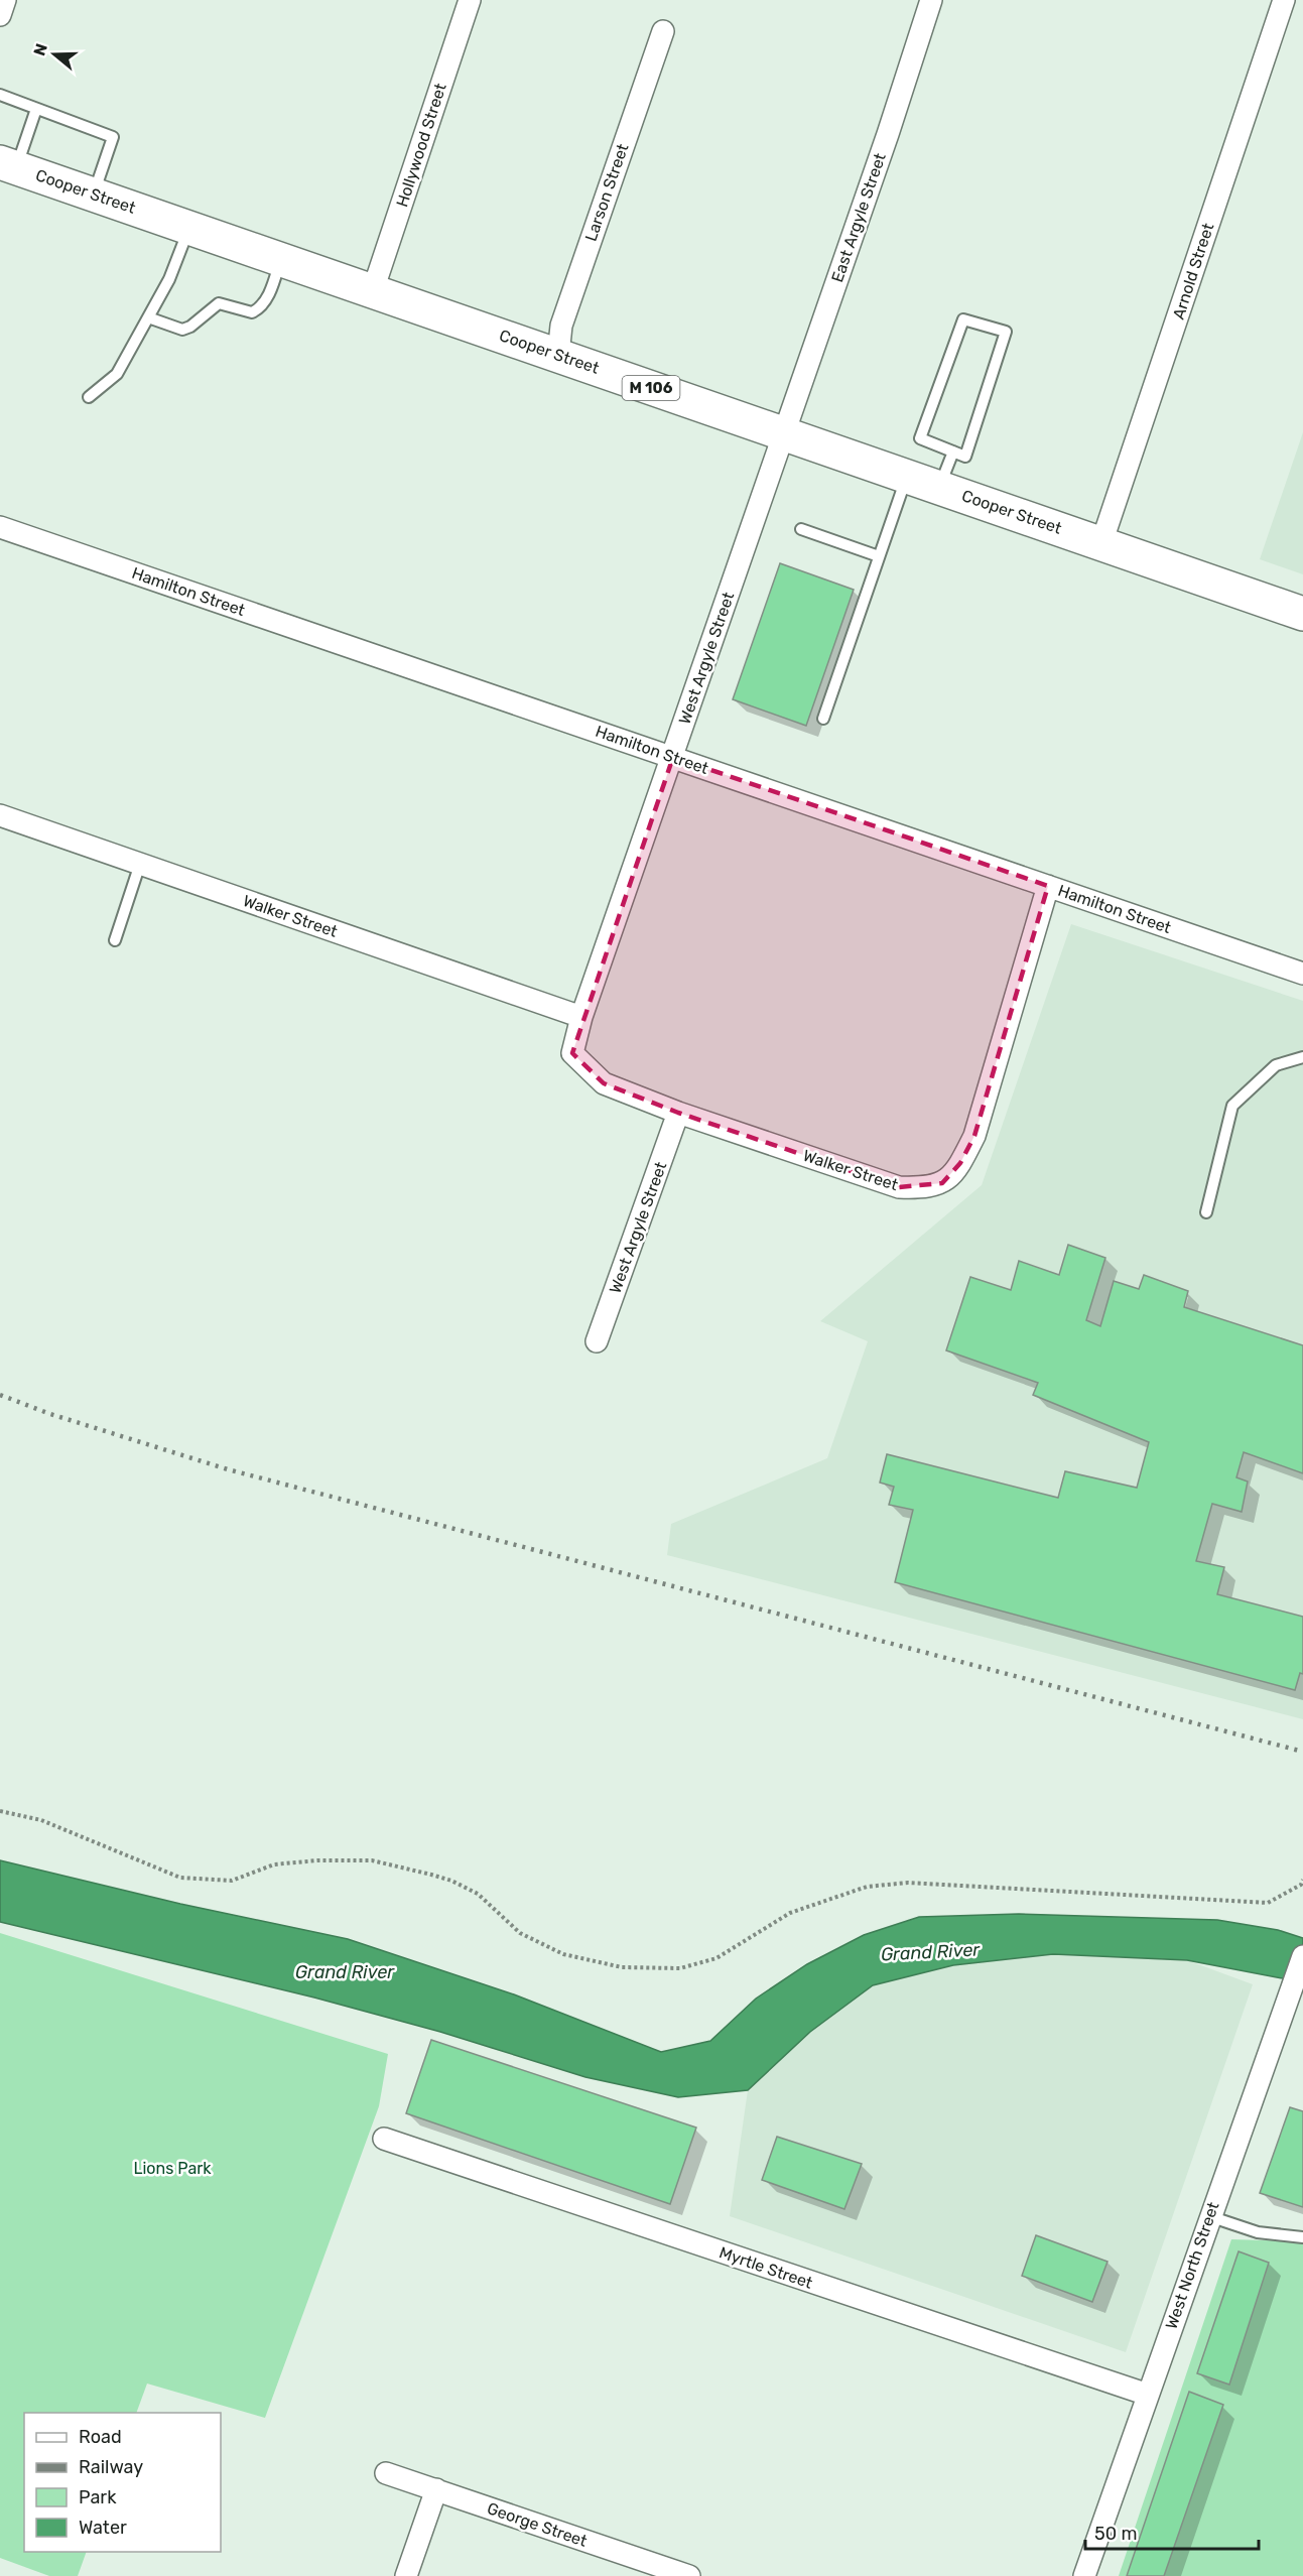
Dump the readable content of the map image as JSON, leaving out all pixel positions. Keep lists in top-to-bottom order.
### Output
{
  "streets": {
    "main road": ["Cooper Street", "M 106"],
    "street": [
      "Hollywood Street",
      "Larson Street",
      "East Argyle Street",
      "Arnold Street",
      "Hamilton Street",
      "West Argyle Street",
      "Walker Street",
      "West North Street",
      "Myrtle Street",
      "George Street"
    ]
  },
  "crossings": [
    ["Hollywood Street", "Cooper Street"],
    ["Cooper Street", "Larson Street"],
    ["Cooper Street", "East Argyle Street"],
    ["Cooper Street", "Arnold Street"],
    ["Cooper Street", "West Argyle Street"],
    ["East Argyle Street", "West Argyle Street"],
    ["Hamilton Street", "West Argyle Street"],
    ["Hamilton Street", "Walker Street"],
    ["West Argyle Street", "Walker Street"],
    ["West North Street", "Myrtle Street"]
  ],
  "water": ["Grand River"],
  "parks": ["Lions Park"],
  "legend": [
    "Road",
    "Railway",
    "Park",
    "Water"
  ],
  "scale_bar": "50 m",
  "north": "left"
}
